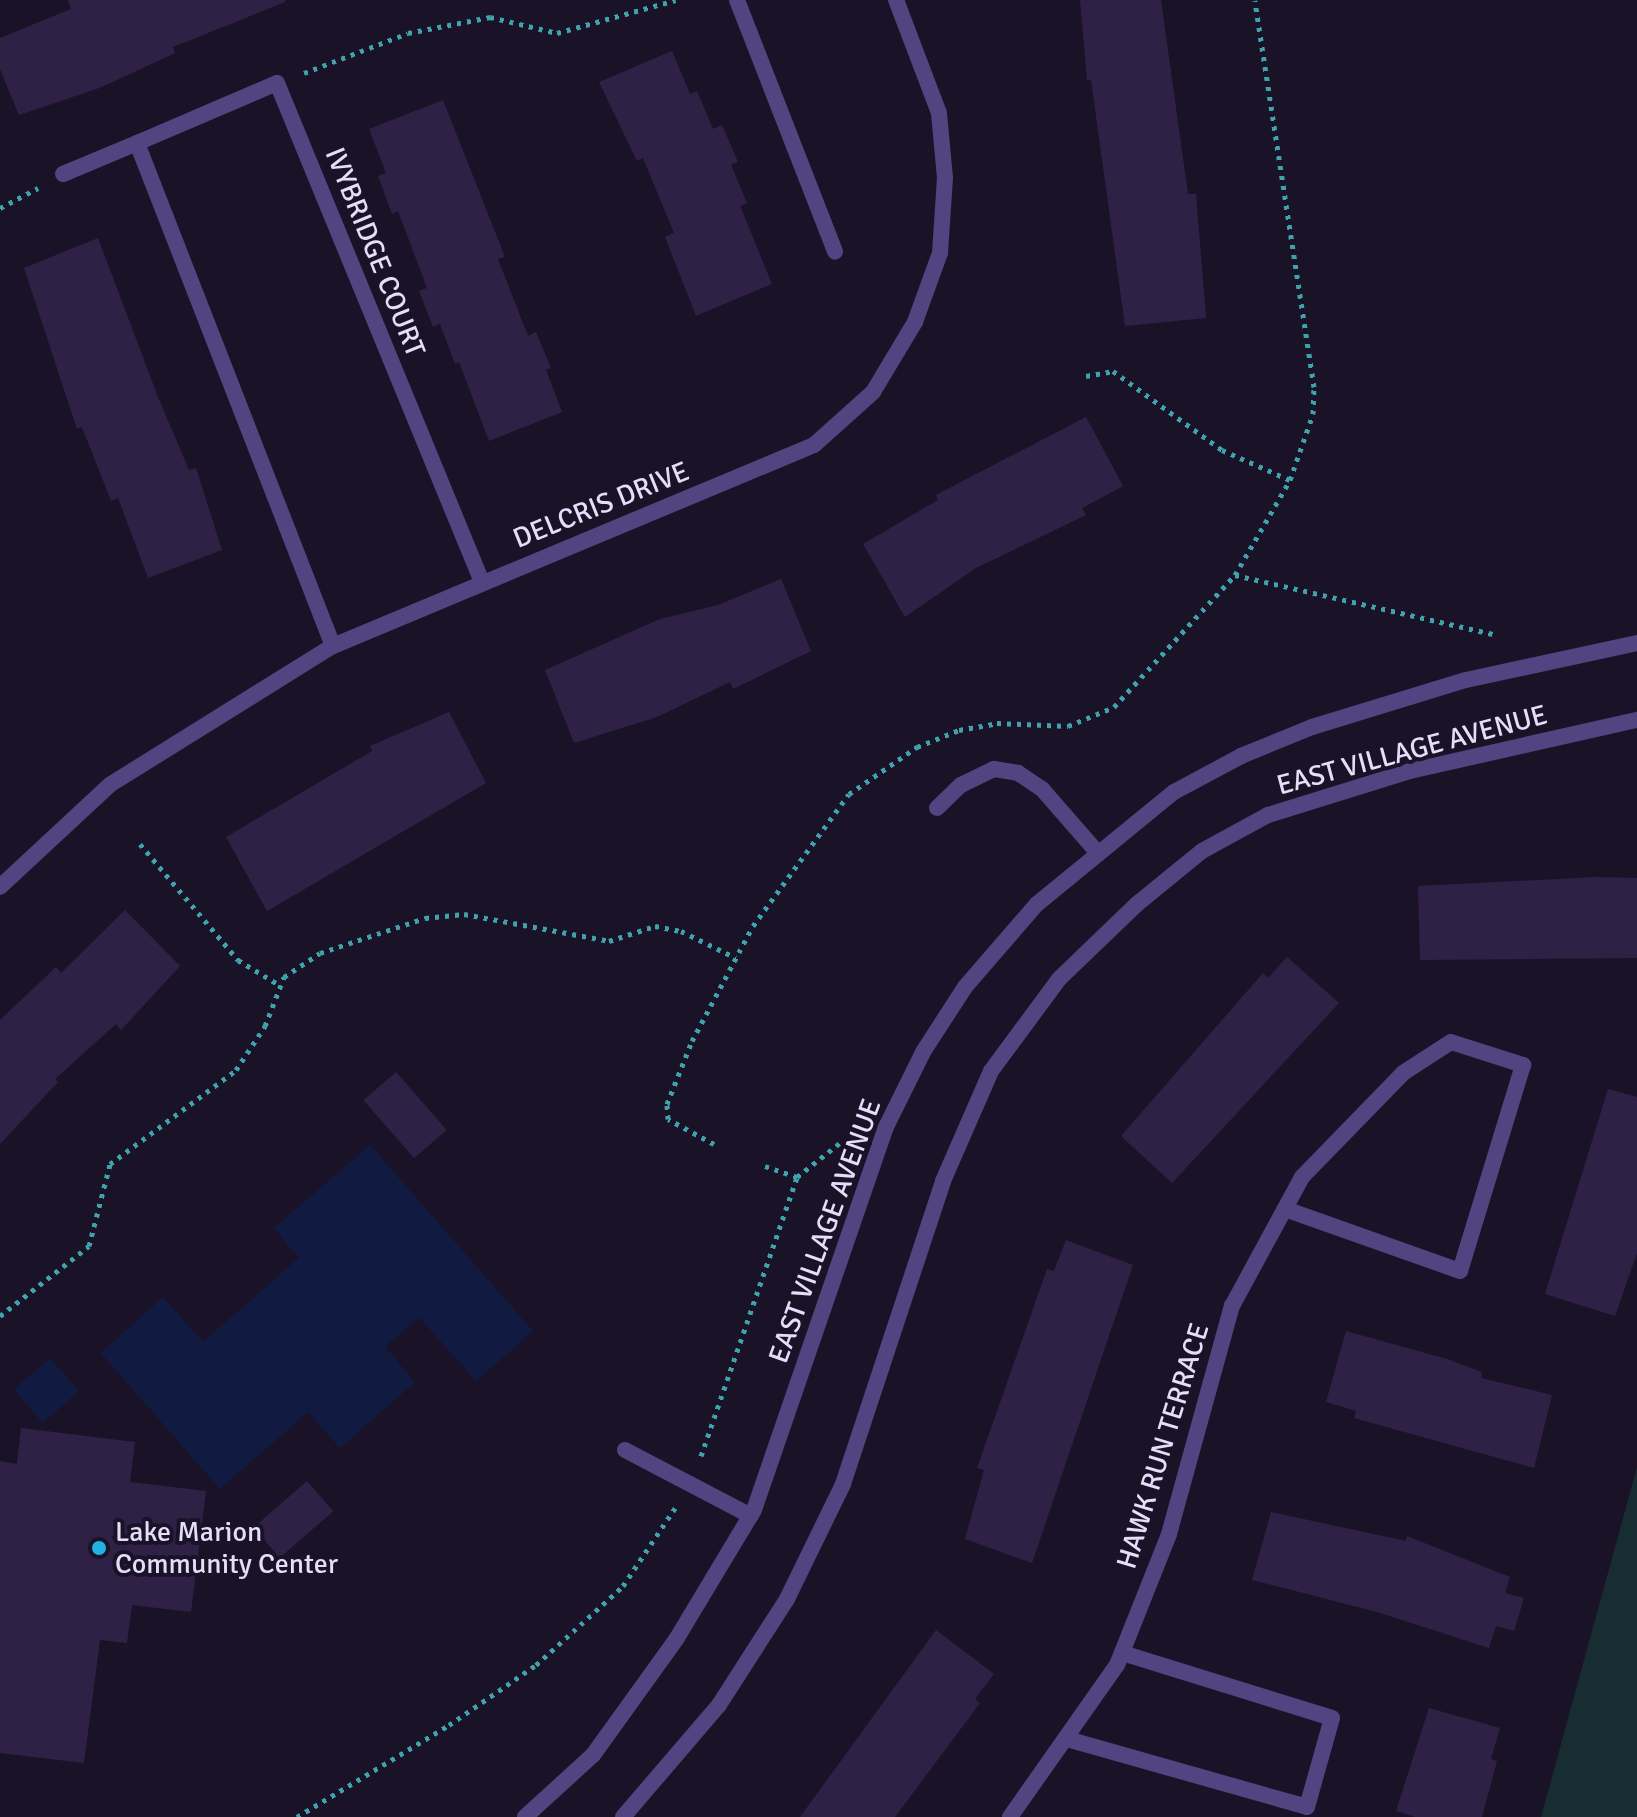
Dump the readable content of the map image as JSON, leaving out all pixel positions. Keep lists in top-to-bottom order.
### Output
{
  "streets": {
    "street": [
      "IVYBRIDGE COURT",
      "DELCRIS DRIVE",
      "EAST VILLAGE AVENUE",
      "HAWK RUN TERRACE"
    ]
  },
  "crossings": [
    ["IVYBRIDGE COURT", "DELCRIS DRIVE"]
  ],
  "places": ["Lake Marion Community Center"]
}
